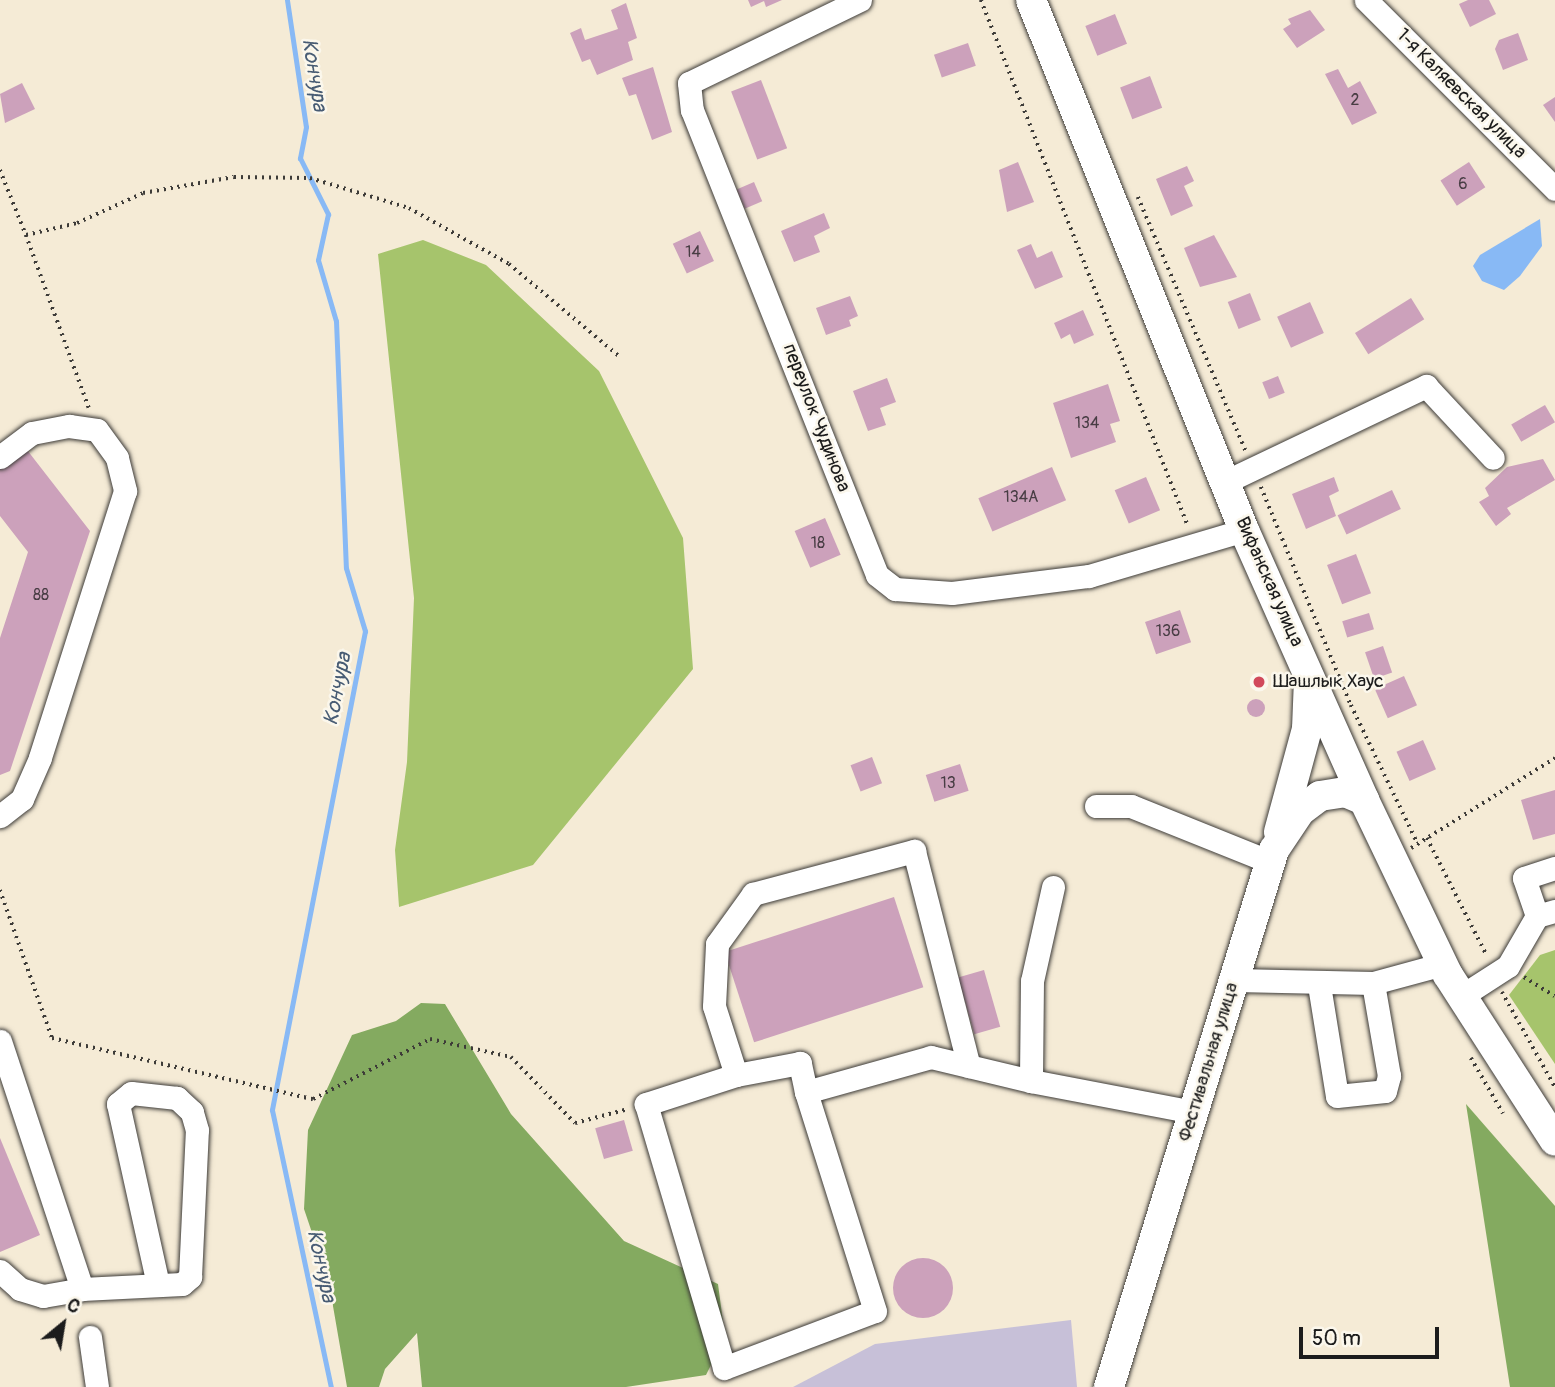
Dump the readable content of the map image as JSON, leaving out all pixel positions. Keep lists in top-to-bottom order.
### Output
{
  "streets": {
    "main road": ["Вифанская улица", "Фестивальная улица"],
    "street": ["1-я Каляевская улица", "переулок Чудинова"]
  },
  "crossings": [
    ["переулок Чудинова", "Вифанская улица"],
    ["Вифанская улица", "Фестивальная улица"]
  ],
  "water": ["Кончура"],
  "places": ["Шашлык Хаус"],
  "house_numbers": [
    "2",
    "6",
    "14",
    "134",
    "134А",
    "18",
    "88",
    "136",
    "13"
  ],
  "scale_bar": "50 m",
  "north": "top right"
}
